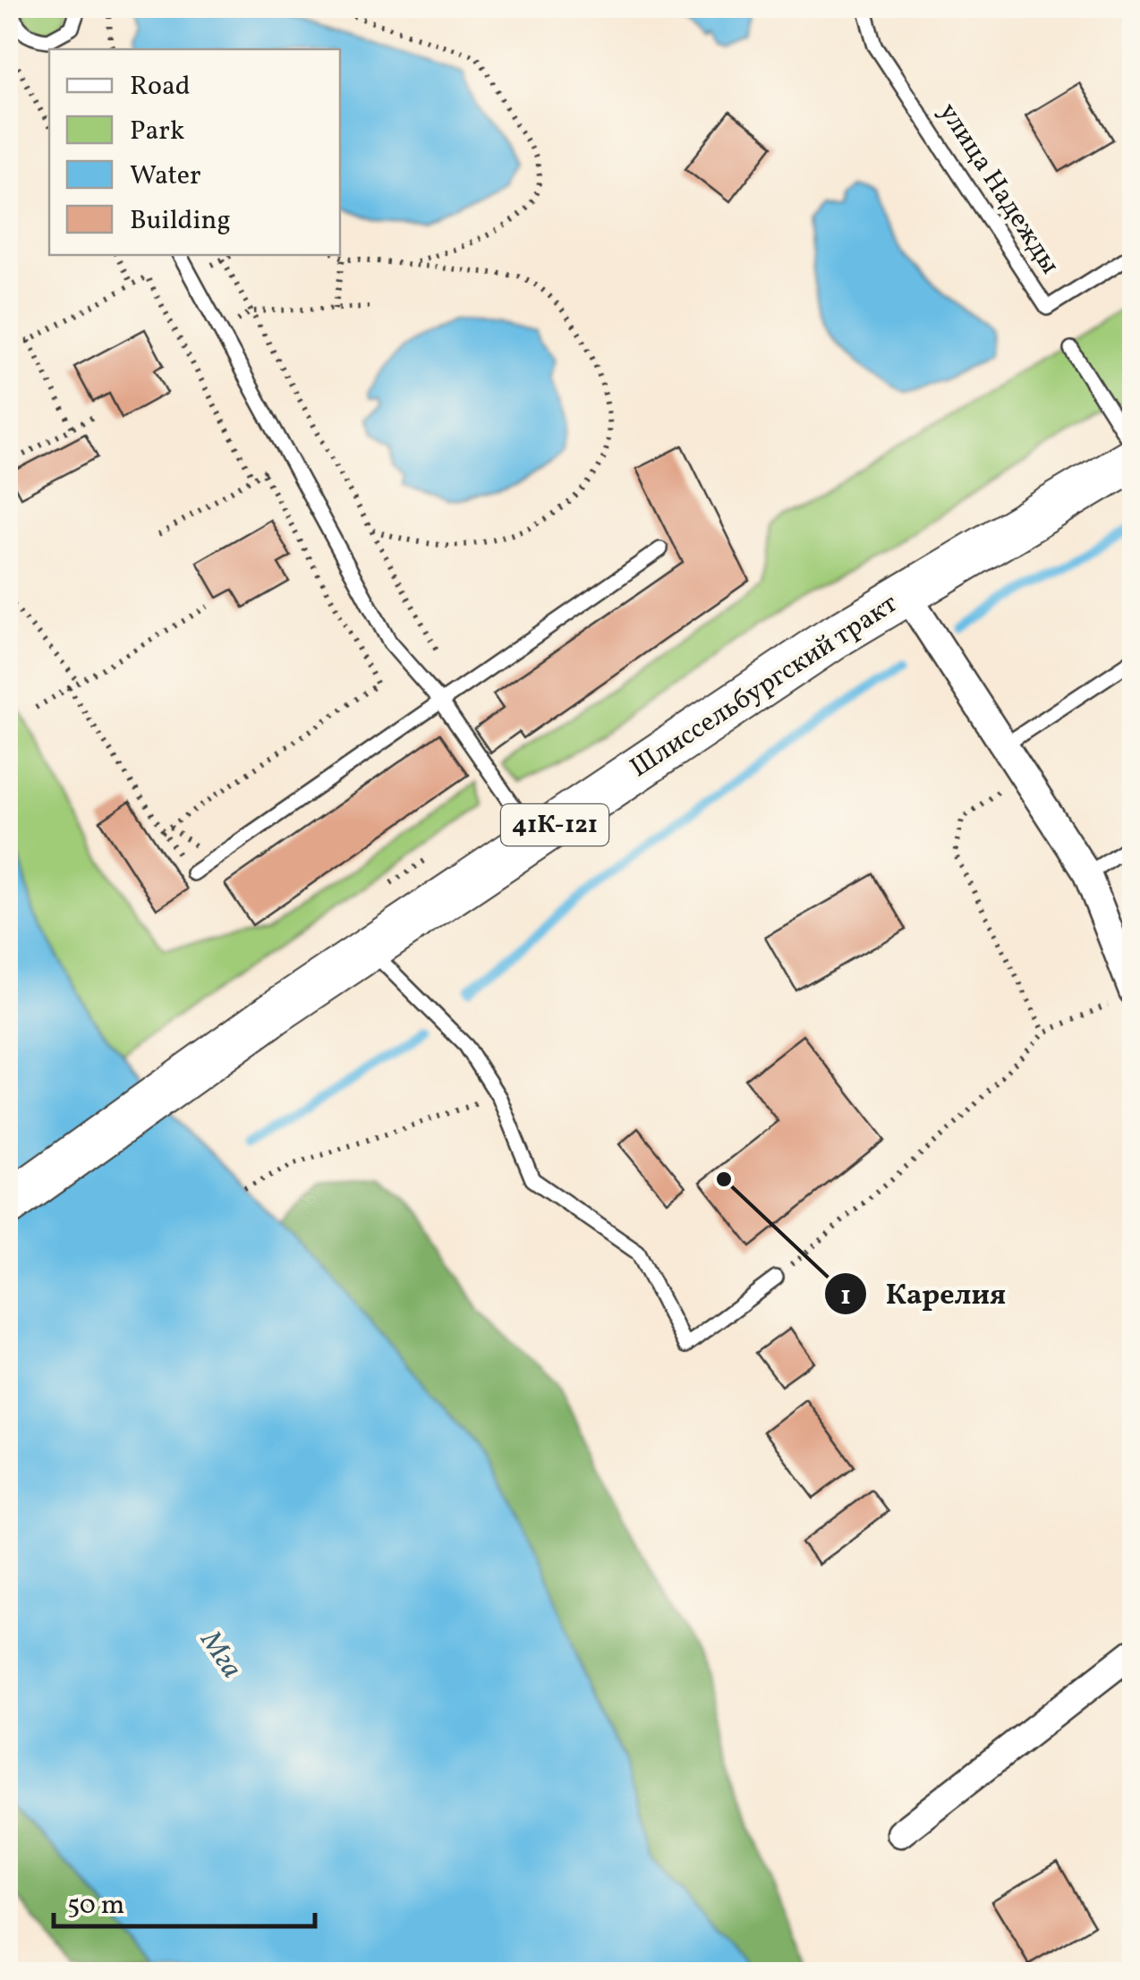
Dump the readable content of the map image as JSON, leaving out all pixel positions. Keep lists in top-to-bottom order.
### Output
{
  "streets": {
    "main road": ["Шлиссельбургский тракт", "41К-121"],
    "lane": ["улица Надежды"]
  },
  "water": ["Мга"],
  "places": ["Карелия"],
  "legend": [
    "Road",
    "Park",
    "Water",
    "Building"
  ],
  "scale_bar": "50 m"
}
